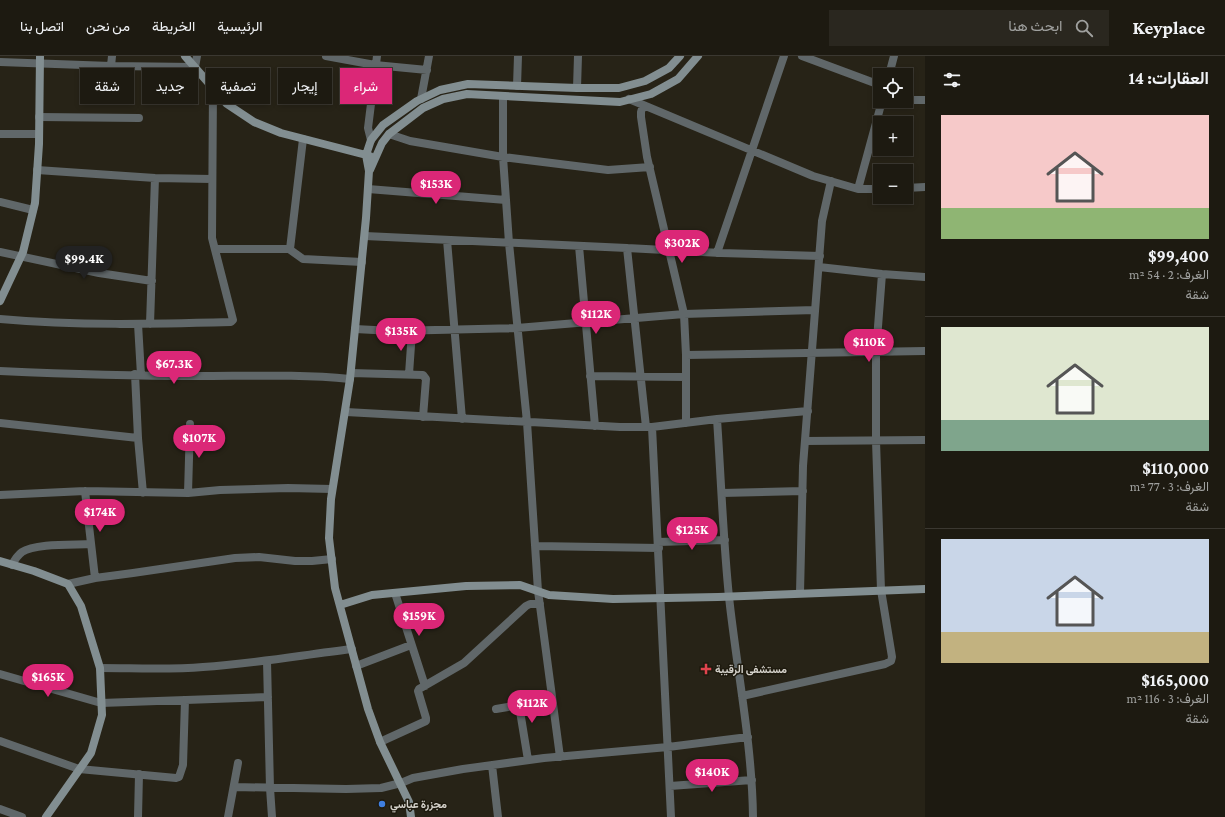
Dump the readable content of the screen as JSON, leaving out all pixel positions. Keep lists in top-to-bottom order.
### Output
{
  "places": {
    "health": ["مستشفى الرقيبة"],
    "other": ["مجزرة عباسي"]
  },
  "page": {
    "header": "Keyplace",
    "search": "ابحث هنا",
    "nav": [
      "الرئيسية",
      "الخريطة",
      "من نحن",
      "اتصل بنا"
    ],
    "heading": "العقارات: 14",
    "map_buttons": ["+", "−"],
    "chip": [
      "شراء",
      "إيجار",
      "تصفية",
      "جديد",
      "شقة"
    ],
    "list": [
      {
        "name": "$99,400",
        "note": "الغرف: 2 · 54 m² · شقة"
      },
      {
        "name": "$110,000",
        "note": "الغرف: 3 · 77 m² · شقة"
      },
      {
        "name": "$165,000",
        "note": "الغرف: 3 · 116 m² · شقة"
      }
    ],
    "price": [
      "$153K",
      "$302K",
      "$99.4K",
      "$112K",
      "$135K",
      "$110K",
      "$67.3K",
      "$107K",
      "$174K",
      "$125K",
      "$159K",
      "$165K",
      "$112K",
      "$140K"
    ]
  }
}
